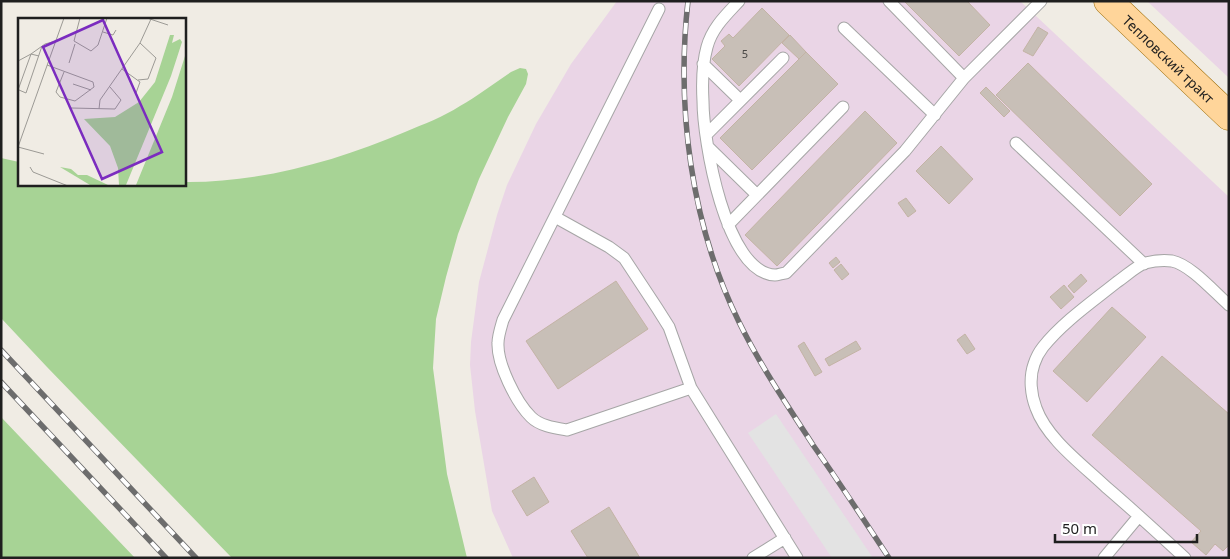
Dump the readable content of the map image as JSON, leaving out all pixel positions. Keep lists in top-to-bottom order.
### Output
{
  "streets": {
    "main road": ["Тепловский тракт"]
  },
  "house_numbers": ["5"],
  "scale_bar": "50 m"
}
